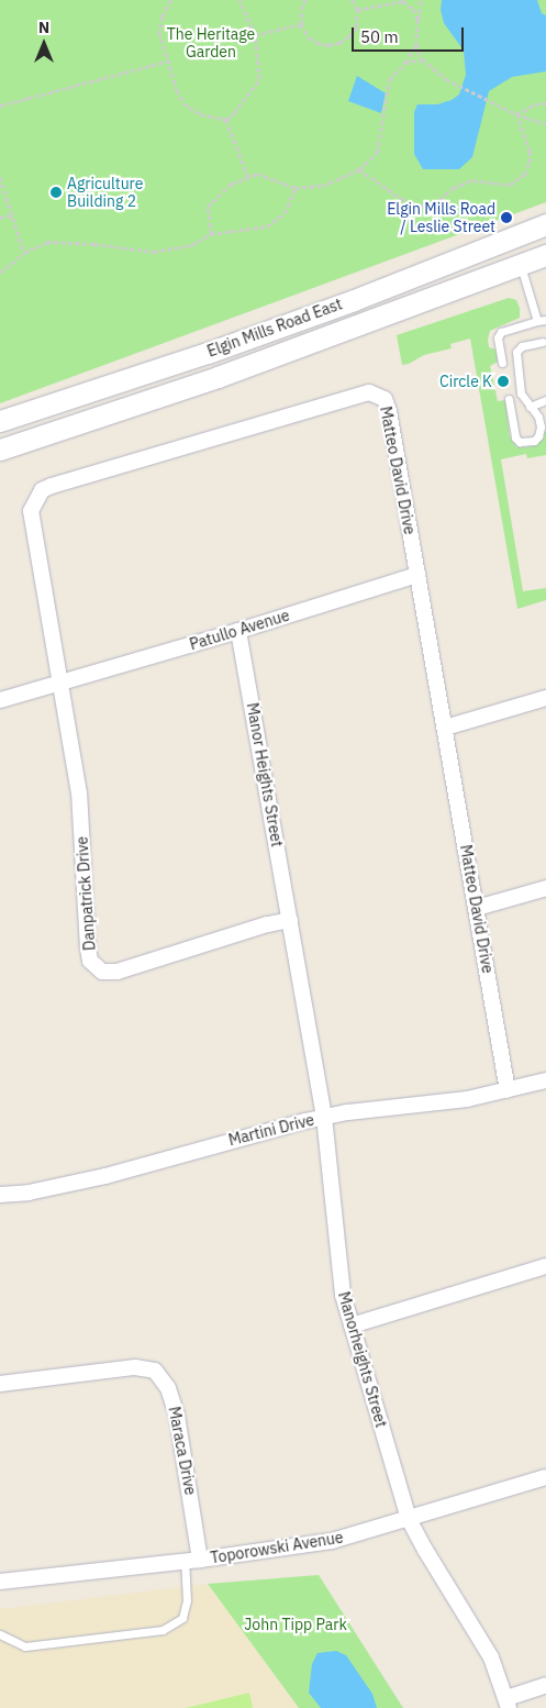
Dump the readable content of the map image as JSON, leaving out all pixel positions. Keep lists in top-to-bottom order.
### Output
{
  "streets": {
    "main road": ["Elgin Mills Road East"],
    "street": [
      "Matteo David Drive",
      "Patullo Avenue",
      "Manor Heights Street",
      "Danpatrick Drive",
      "Martini Drive",
      "Manorheights Street",
      "Maraca Drive",
      "Toporowski Avenue"
    ]
  },
  "crossings": [
    ["Matteo David Drive", "Patullo Avenue"],
    ["Matteo David Drive", "Danpatrick Drive"],
    ["Matteo David Drive", "Martini Drive"],
    ["Patullo Avenue", "Manor Heights Street"],
    ["Patullo Avenue", "Danpatrick Drive"],
    ["Manor Heights Street", "Danpatrick Drive"],
    ["Manor Heights Street", "Manorheights Street"],
    ["Danpatrick Drive", "Manorheights Street"],
    ["Martini Drive", "Manorheights Street"],
    ["Manorheights Street", "Toporowski Avenue"],
    ["Maraca Drive", "Toporowski Avenue"]
  ],
  "parks": ["The Heritage Garden", "John Tipp Park"],
  "places": ["Agriculture Building 2", "Elgin Mills Road / Leslie Street", "Circle K"],
  "scale_bar": "50 m",
  "north": "top"
}
